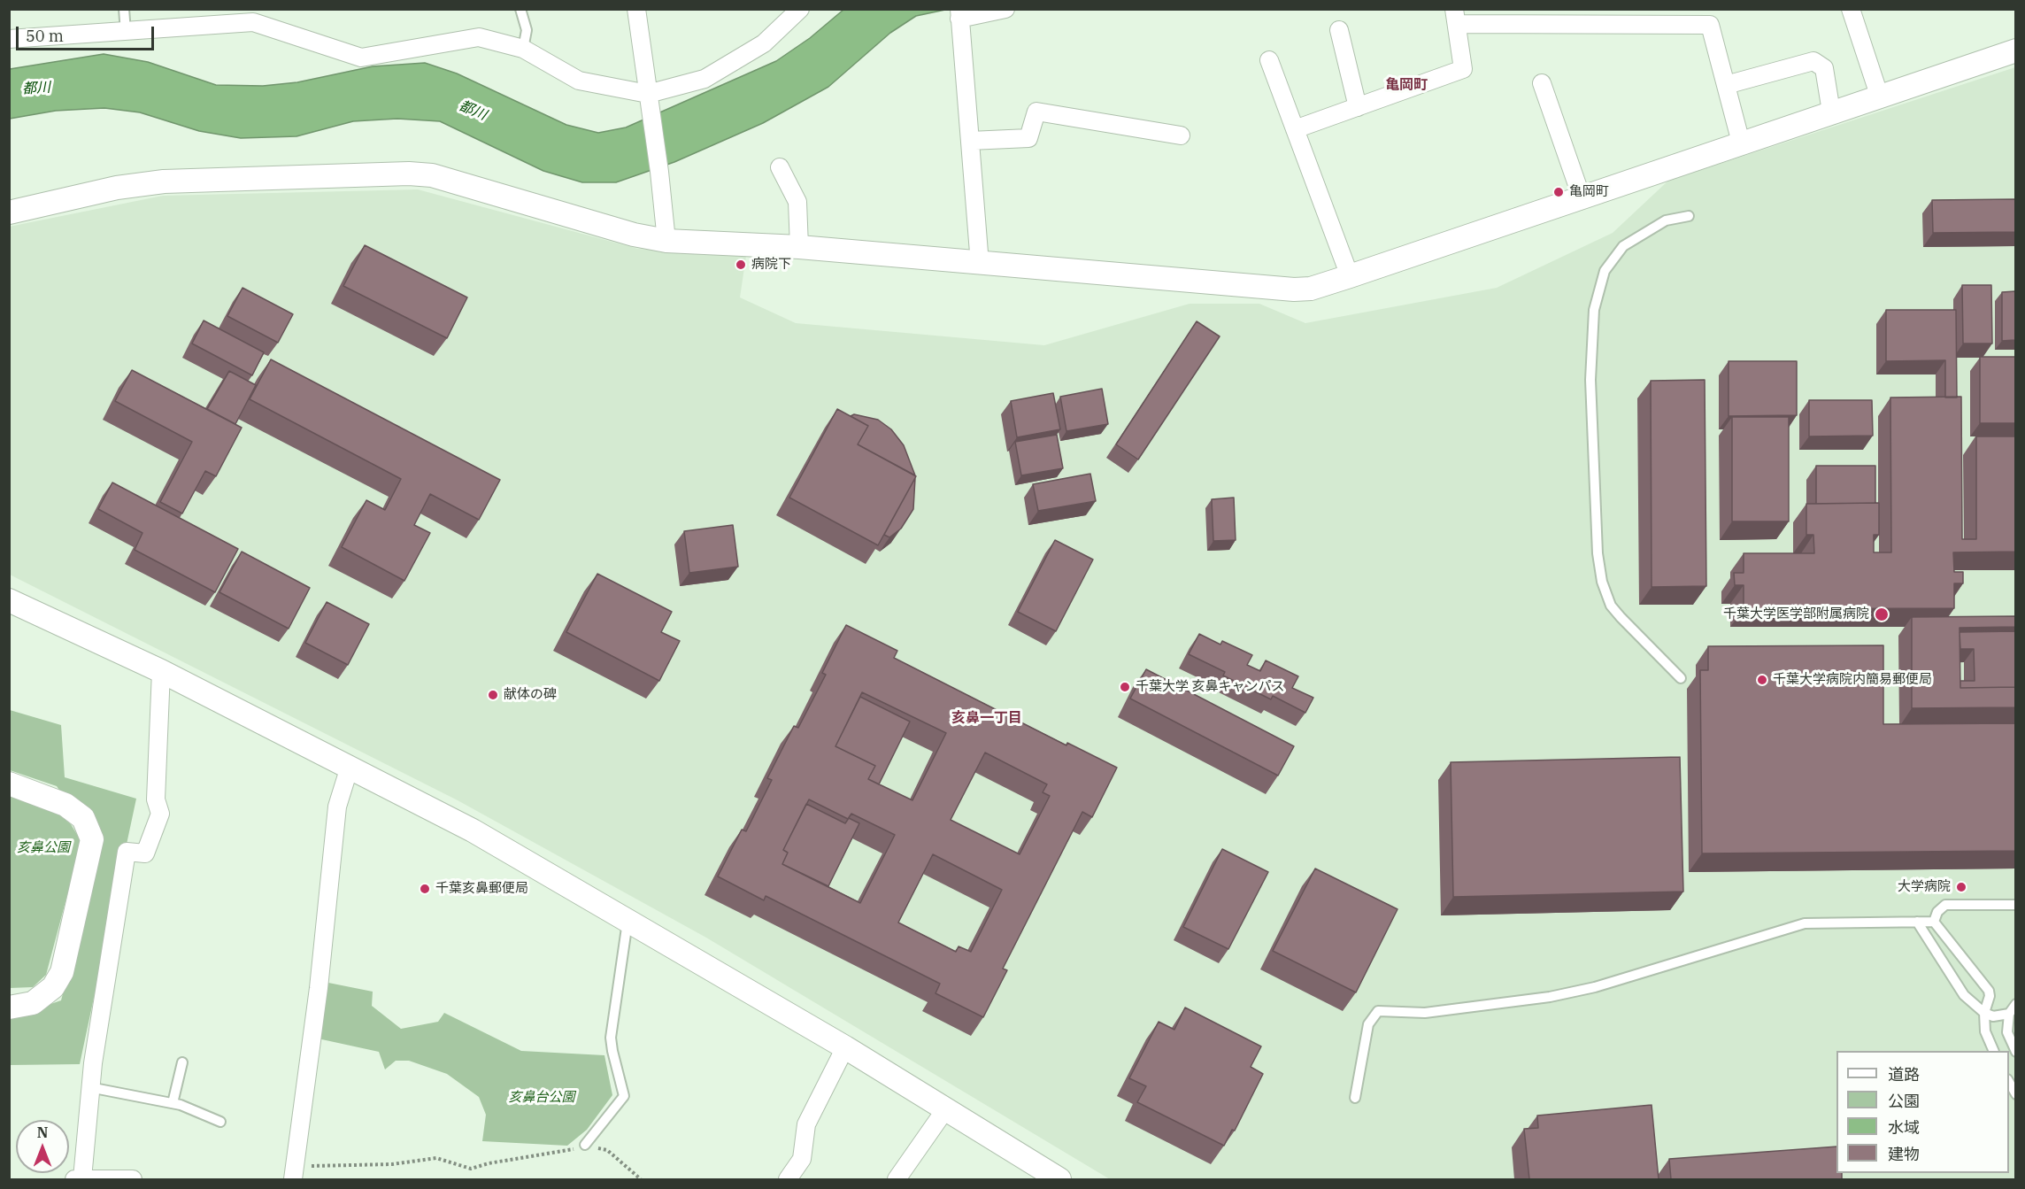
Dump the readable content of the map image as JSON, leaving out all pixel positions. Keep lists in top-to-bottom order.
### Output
{
  "districts": ["亀岡町", "亥鼻一丁目"],
  "water": ["都川"],
  "parks": ["亥鼻公園", "亥鼻台公園"],
  "places": [
    "亀岡町",
    "病院下",
    "千葉大学医学部附属病院",
    "千葉大学病院内簡易郵便局",
    "千葉大学 亥鼻キャンパス",
    "献体の碑",
    "大学病院",
    "千葉亥鼻郵便局"
  ],
  "legend": [
    "道路",
    "公園",
    "水域",
    "建物"
  ],
  "scale_bar": "50 m",
  "north": "top"
}
